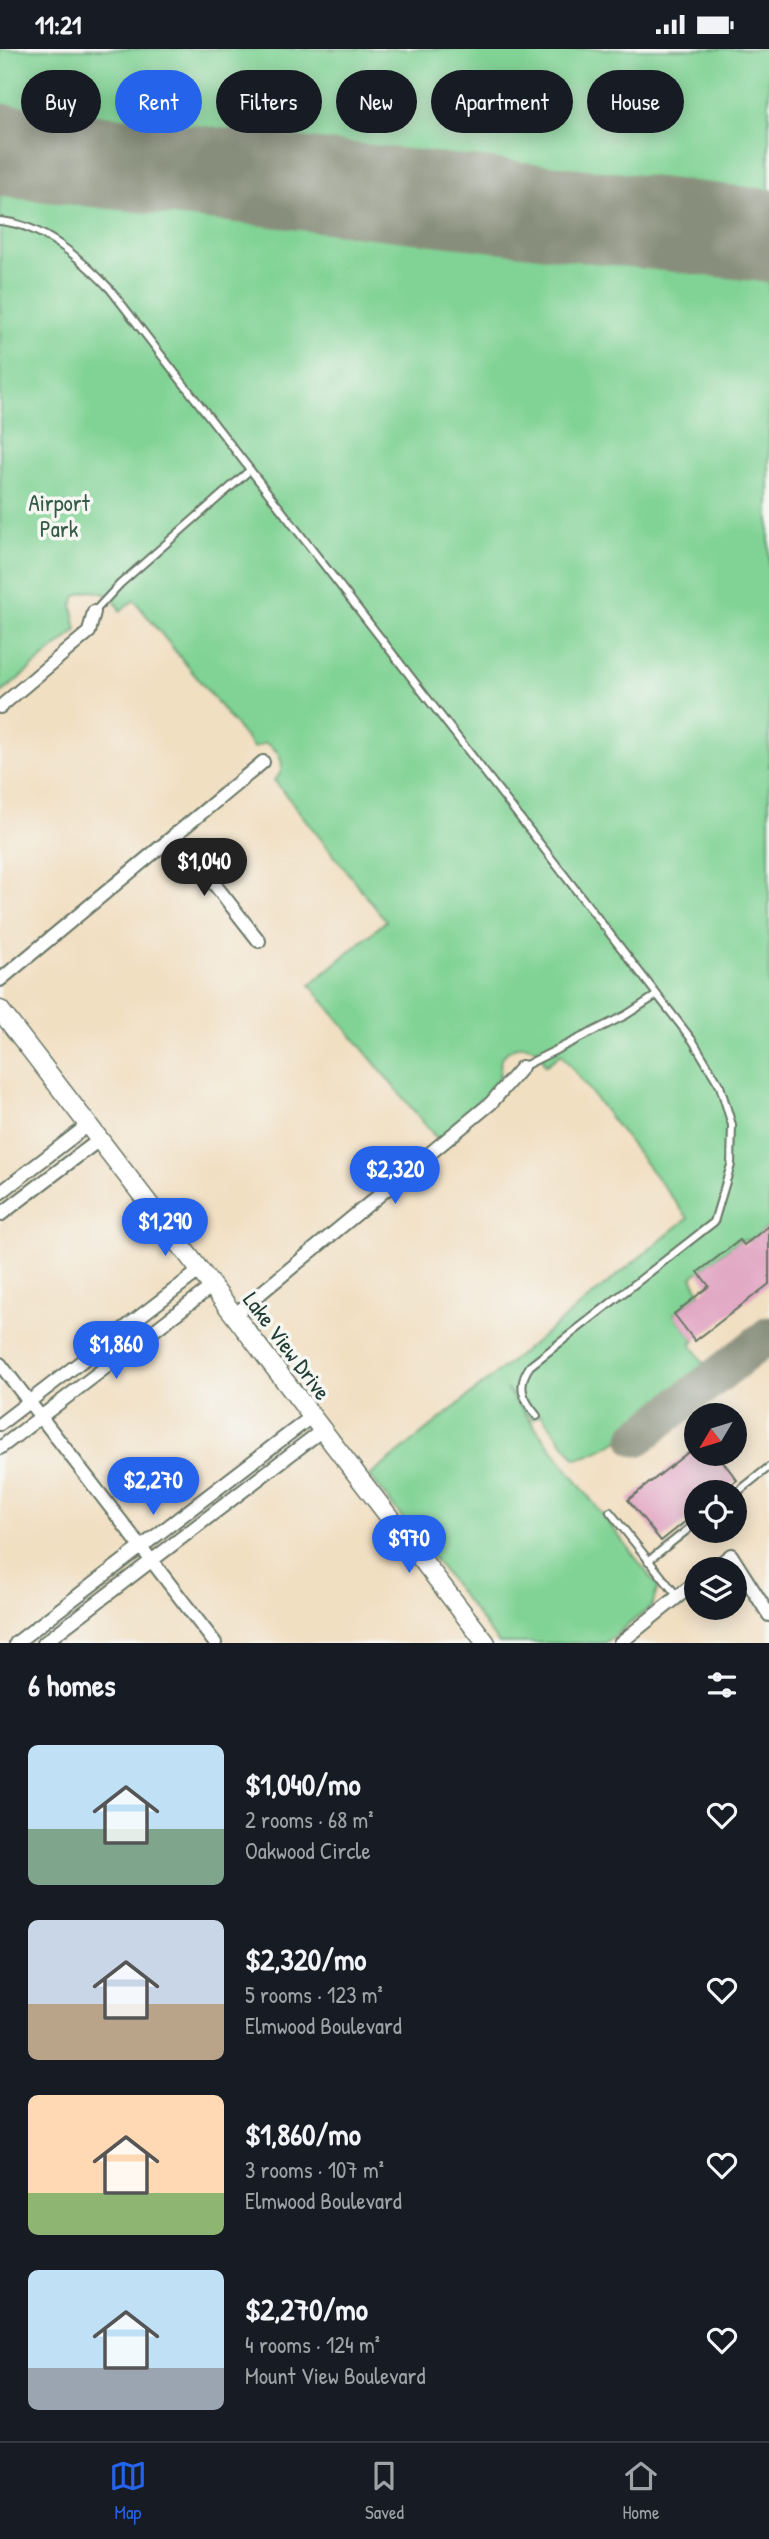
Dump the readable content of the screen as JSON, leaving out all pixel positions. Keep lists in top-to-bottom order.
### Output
{
  "streets": {
    "street": ["Lake View Drive"]
  },
  "parks": ["Airport Park"],
  "north": "bottom left",
  "page": {
    "status": "11:21",
    "chip": [
      "Buy",
      "Rent",
      "Filters",
      "New",
      "Apartment",
      "House"
    ],
    "price": [
      "$1,040",
      "$2,320",
      "$1,290",
      "$1,860",
      "$2,270",
      "$970"
    ],
    "heading": "6 homes",
    "list": [
      {
        "name": "$1,040/mo",
        "note": "2 rooms · 68 m² · Oakwood Circle"
      },
      {
        "name": "$2,320/mo",
        "note": "5 rooms · 123 m² · Elmwood Boulevard"
      },
      {
        "name": "$1,860/mo",
        "note": "3 rooms · 107 m² · Elmwood Boulevard"
      },
      {
        "name": "$2,270/mo",
        "note": "4 rooms · 124 m² · Mount View Boulevard"
      }
    ],
    "tabs": ["Map", "Saved", "Home"]
  }
}
